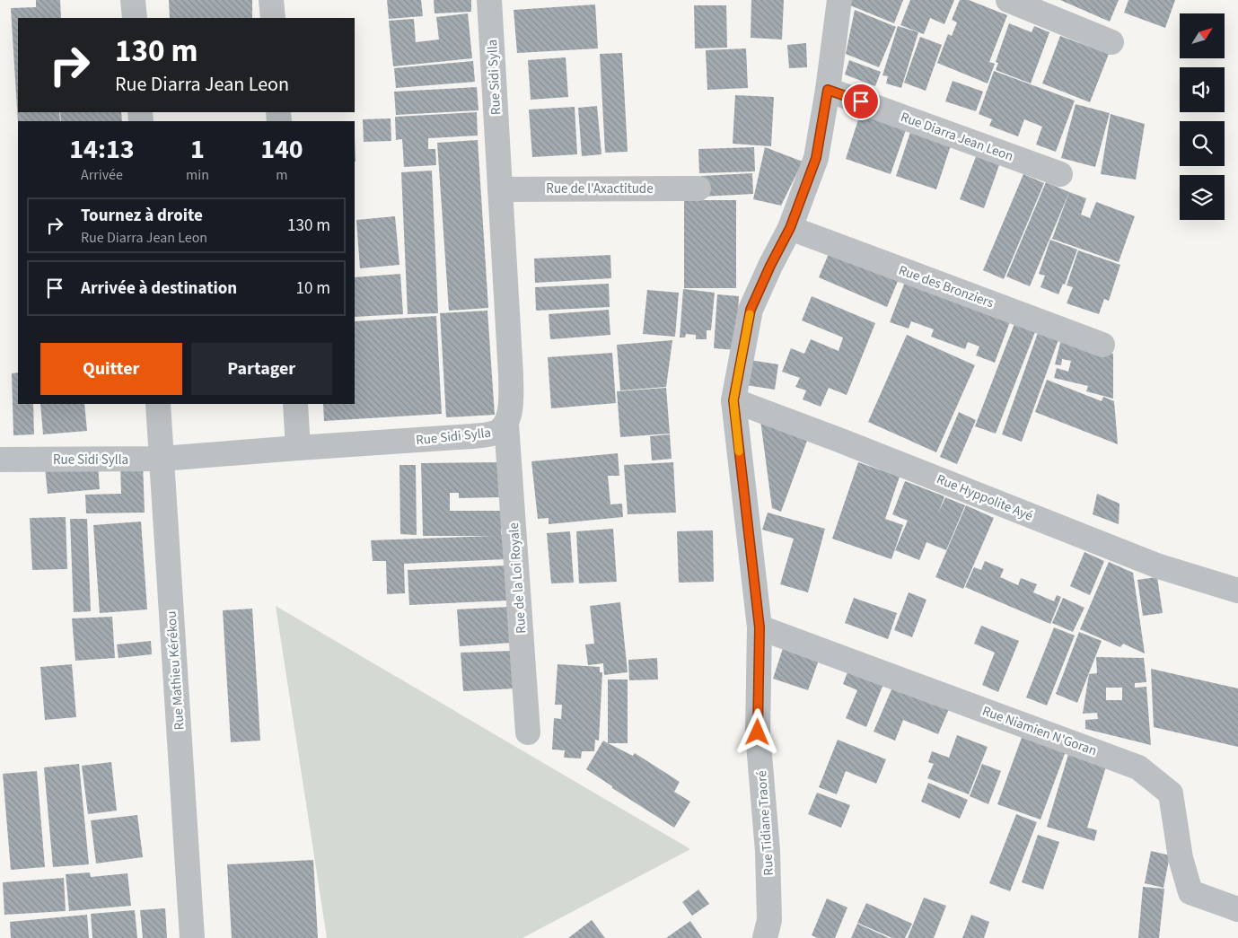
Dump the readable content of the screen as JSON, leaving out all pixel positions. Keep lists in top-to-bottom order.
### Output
{
  "streets": {
    "street": [
      "Rue Sidi Sylla",
      "Rue Diarra Jean Leon",
      "Rue de l'Axactitude",
      "Rue des Bronziers",
      "Rue Hyppolite Ayé",
      "Rue de la Loi Royale",
      "Rue Mathieu Kérékou",
      "Rue Niamien N'Goran",
      "Rue Tidiane Traoré"
    ]
  },
  "crossings": [
    ["Rue Sidi Sylla", "Rue de l'Axactitude"],
    ["Rue Sidi Sylla", "Rue de la Loi Royale"],
    ["Rue Sidi Sylla", "Rue Mathieu Kérékou"],
    ["Rue Diarra Jean Leon", "Rue Tidiane Traoré"],
    ["Rue des Bronziers", "Rue Tidiane Traoré"],
    ["Rue Hyppolite Ayé", "Rue Tidiane Traoré"],
    ["Rue Niamien N'Goran", "Rue Tidiane Traoré"]
  ],
  "north": "top right",
  "page": {
    "turn": ["130 m", "Rue Diarra Jean Leon"],
    "eta": [
      "14:13",
      "Arrivée",
      "1",
      "min",
      "140",
      "m"
    ],
    "list": [
      {
        "name": "Tournez à droite",
        "note": "Rue Diarra Jean Leon",
        "value": "130 m"
      },
      {
        "name": "Arrivée à destination",
        "value": "10 m"
      }
    ],
    "buttons": ["Quitter", "Partager"]
  }
}
